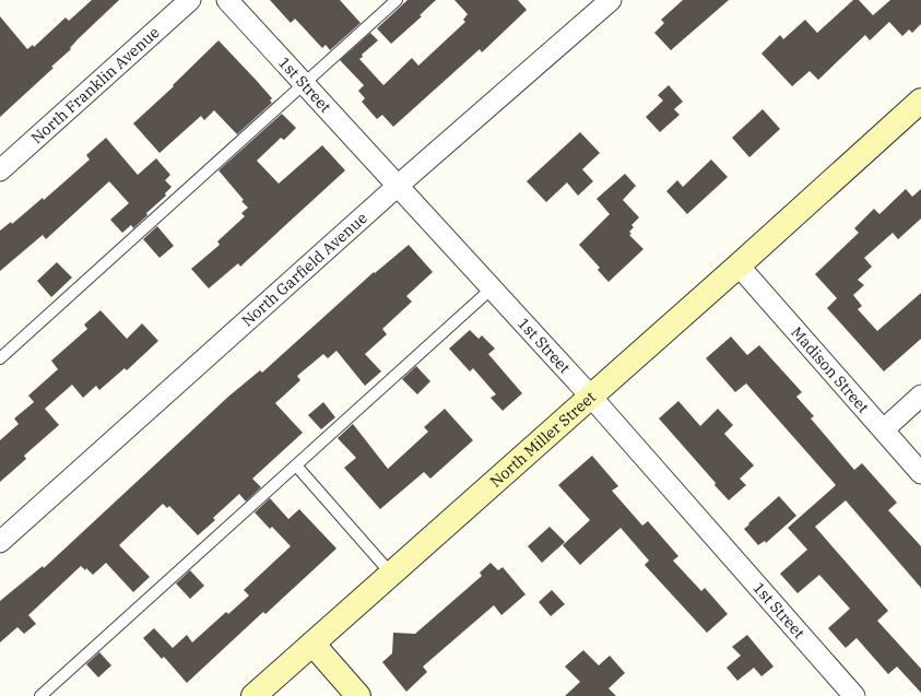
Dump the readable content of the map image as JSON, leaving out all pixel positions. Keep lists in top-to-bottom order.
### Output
{
  "streets": {
    "main road": ["North Miller Street"],
    "street": [
      "1st Street",
      "North Franklin Avenue",
      "North Garfield Avenue",
      "Madison Street"
    ]
  },
  "crossings": [
    ["1st Street", "North Garfield Avenue"],
    ["1st Street", "North Miller Street"],
    ["Madison Street", "North Miller Street"]
  ]
}
